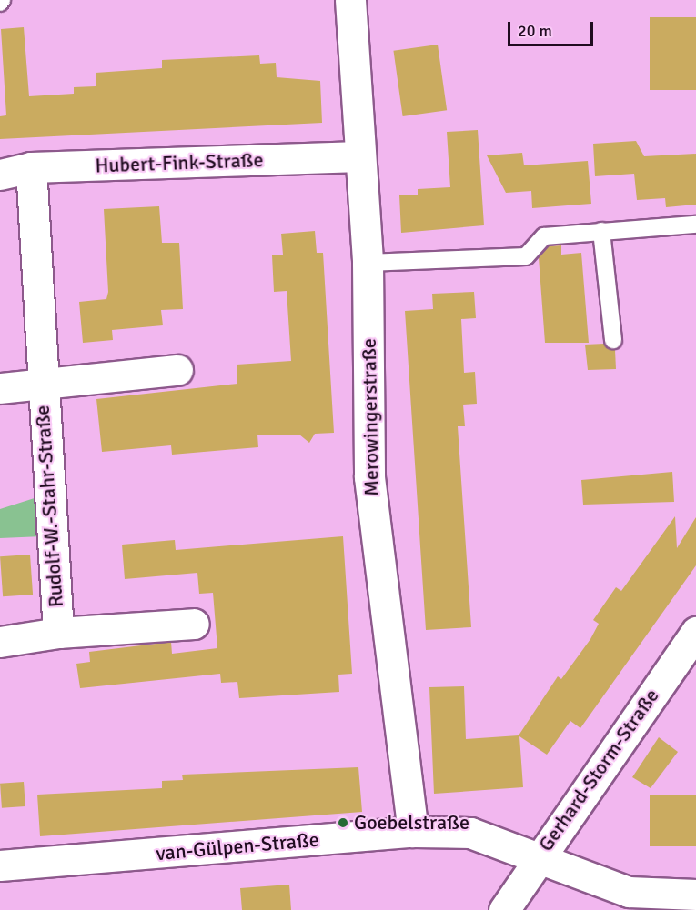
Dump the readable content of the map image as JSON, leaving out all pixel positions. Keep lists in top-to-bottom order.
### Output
{
  "streets": {
    "street": [
      "Hubert-Fink-Straße",
      "Merowingerstraße",
      "Rudolf-W.-Stahr-Straße",
      "Gerhard-Storm-Straße",
      "van-Gülpen-Straße"
    ]
  },
  "crossings": [
    ["Hubert-Fink-Straße", "Merowingerstraße"],
    ["Hubert-Fink-Straße", "Rudolf-W.-Stahr-Straße"],
    ["Merowingerstraße", "van-Gülpen-Straße"],
    ["Gerhard-Storm-Straße", "van-Gülpen-Straße"]
  ],
  "places": ["Goebelstraße"],
  "scale_bar": "20 m"
}
